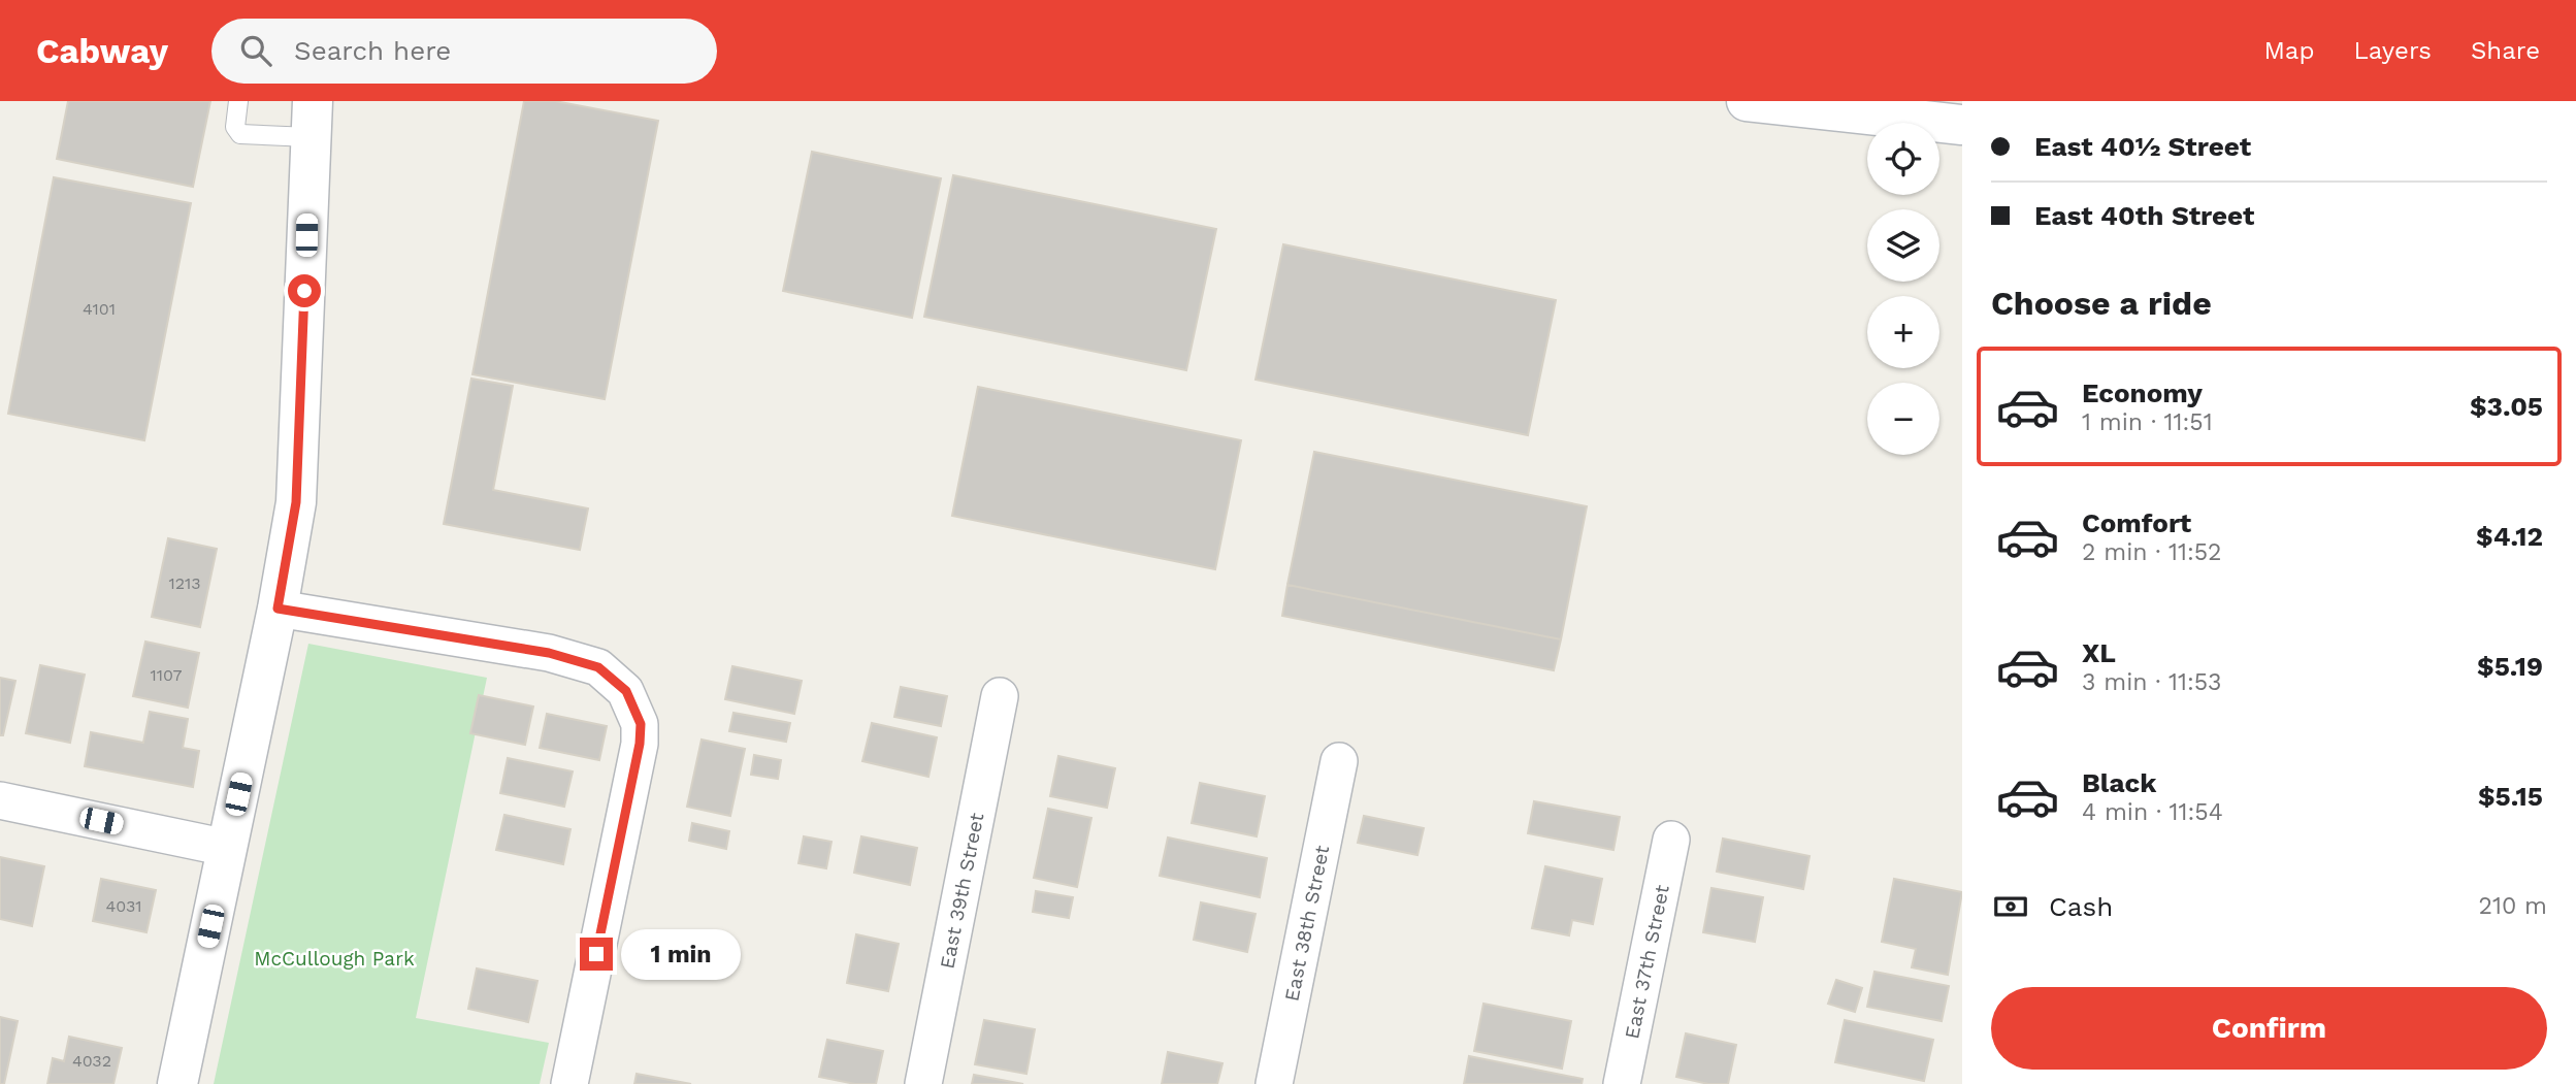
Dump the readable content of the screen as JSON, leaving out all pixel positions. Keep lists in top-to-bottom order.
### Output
{
  "streets": {
    "street": ["East 39th Street", "East 38th Street", "East 37th Street"]
  },
  "parks": ["McCullough Park"],
  "house_numbers": [
    "4101",
    "1213",
    "1107",
    "4031",
    "4032"
  ],
  "page": {
    "header": "Cabway",
    "search": "Search here",
    "nav": ["Map", "Layers", "Share"],
    "banner": ["East 40½ Street", "East 40th Street"],
    "map_buttons": ["+", "−"],
    "heading": "Choose a ride",
    "list": [
      {
        "name": "Economy",
        "note": "1 min · 11:51",
        "value": "$3.05"
      },
      {
        "name": "Comfort",
        "note": "2 min · 11:52",
        "value": "$4.12"
      },
      {
        "name": "XL",
        "note": "3 min · 11:53",
        "value": "$5.19"
      },
      {
        "name": "Black",
        "note": "4 min · 11:54",
        "value": "$5.15"
      }
    ],
    "pay": ["Cash", "210 m"],
    "bubble": "1 min",
    "buttons": "Confirm"
  }
}
